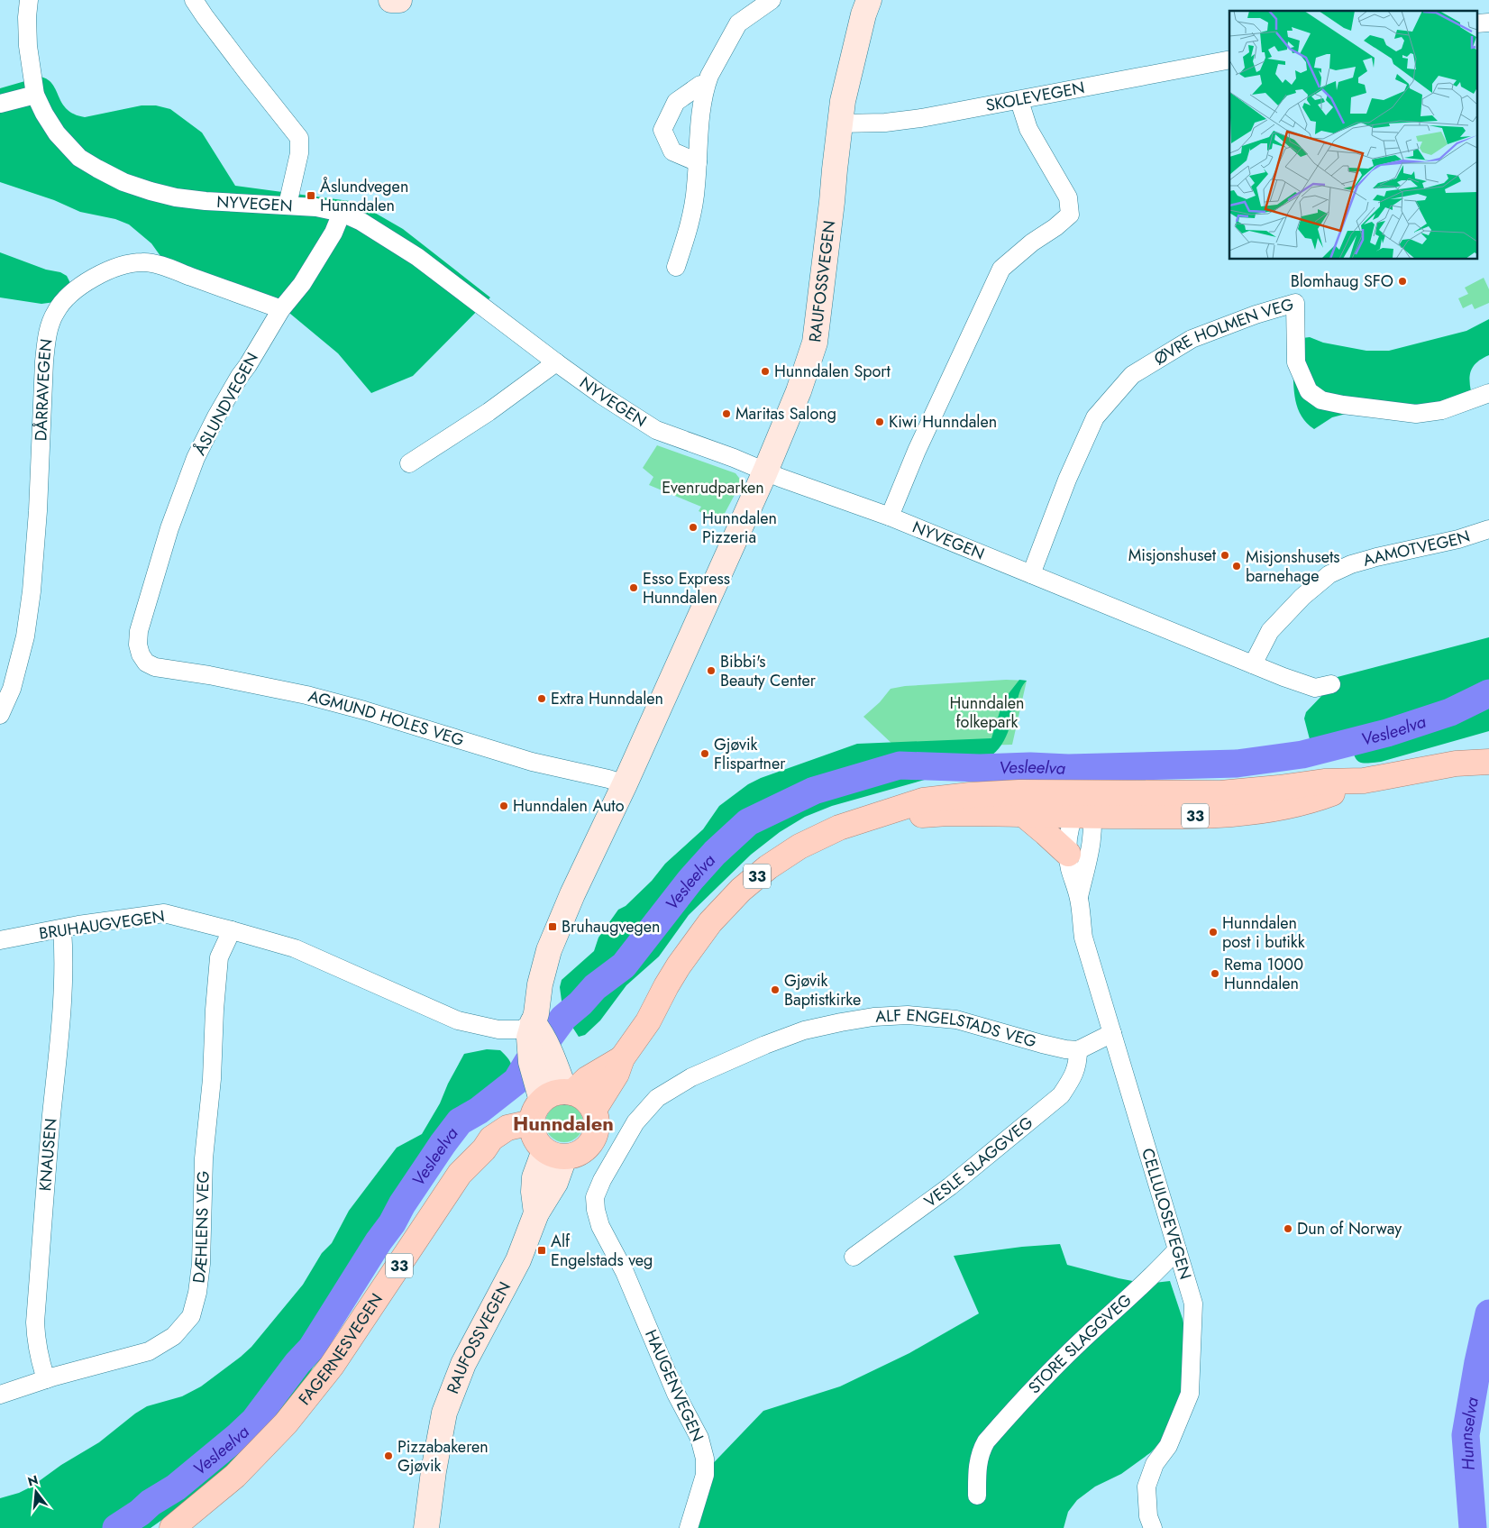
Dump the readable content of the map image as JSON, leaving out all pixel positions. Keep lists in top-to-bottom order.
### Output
{
  "streets": {
    "main road": ["RAUFOSSVEGEN", "33", "FAGERNESVEGEN"],
    "street": [
      "SKOLEVEGEN",
      "NYVEGEN",
      "ØVRE HOLMEN VEG",
      "DÅRRAVEGEN",
      "ÅSLUNDVEGEN",
      "AAMOTVEGEN",
      "AGMUND HOLES VEG",
      "BRUHAUGVEGEN",
      "ALF ENGELSTADS VEG",
      "KNAUSEN",
      "VESLE SLAGGVEG",
      "CELLULOSEVEGEN",
      "DÆHLENS VEG",
      "STORE SLAGGVEG",
      "HAUGENVEGEN"
    ]
  },
  "crossings": [
    ["SKOLEVEGEN", "RAUFOSSVEGEN"],
    ["NYVEGEN", "RAUFOSSVEGEN"],
    ["NYVEGEN", "ØVRE HOLMEN VEG"],
    ["NYVEGEN", "ÅSLUNDVEGEN"],
    ["NYVEGEN", "AAMOTVEGEN"],
    ["RAUFOSSVEGEN", "AGMUND HOLES VEG"],
    ["RAUFOSSVEGEN", "33"],
    ["RAUFOSSVEGEN", "BRUHAUGVEGEN"],
    ["RAUFOSSVEGEN", "FAGERNESVEGEN"],
    ["DÅRRAVEGEN", "ÅSLUNDVEGEN"],
    ["ÅSLUNDVEGEN", "AGMUND HOLES VEG"],
    ["33", "CELLULOSEVEGEN"],
    ["33", "FAGERNESVEGEN"],
    ["BRUHAUGVEGEN", "KNAUSEN"],
    ["BRUHAUGVEGEN", "DÆHLENS VEG"],
    ["ALF ENGELSTADS VEG", "VESLE SLAGGVEG"],
    ["ALF ENGELSTADS VEG", "HAUGENVEGEN"],
    ["KNAUSEN", "DÆHLENS VEG"],
    ["CELLULOSEVEGEN", "STORE SLAGGVEG"]
  ],
  "districts": ["Hunndalen"],
  "water": ["Vesleelva", "Hunnselva"],
  "parks": ["Evenrudparken", "Hunndalen folkepark"],
  "places": {
    "transit": ["Åslundvegen Hunndalen", "Bruhaugvegen", "Alf Engelstads veg"],
    "other": [
      "Blomhaug SFO",
      "Hunndalen Sport",
      "Maritas Salong",
      "Kiwi Hunndalen",
      "Hunndalen Pizzeria",
      "Misjonshuset",
      "Misjonshusets barnehage",
      "Esso Express Hunndalen",
      "Bibbi's Beauty Center",
      "Extra Hunndalen",
      "Gjøvik Flispartner",
      "Hunndalen Auto",
      "Hunndalen post i butikk",
      "Rema 1000 Hunndalen",
      "Gjøvik Baptistkirke",
      "Dun of Norway",
      "Pizzabakeren Gjøvik"
    ]
  },
  "north": "top"
}
